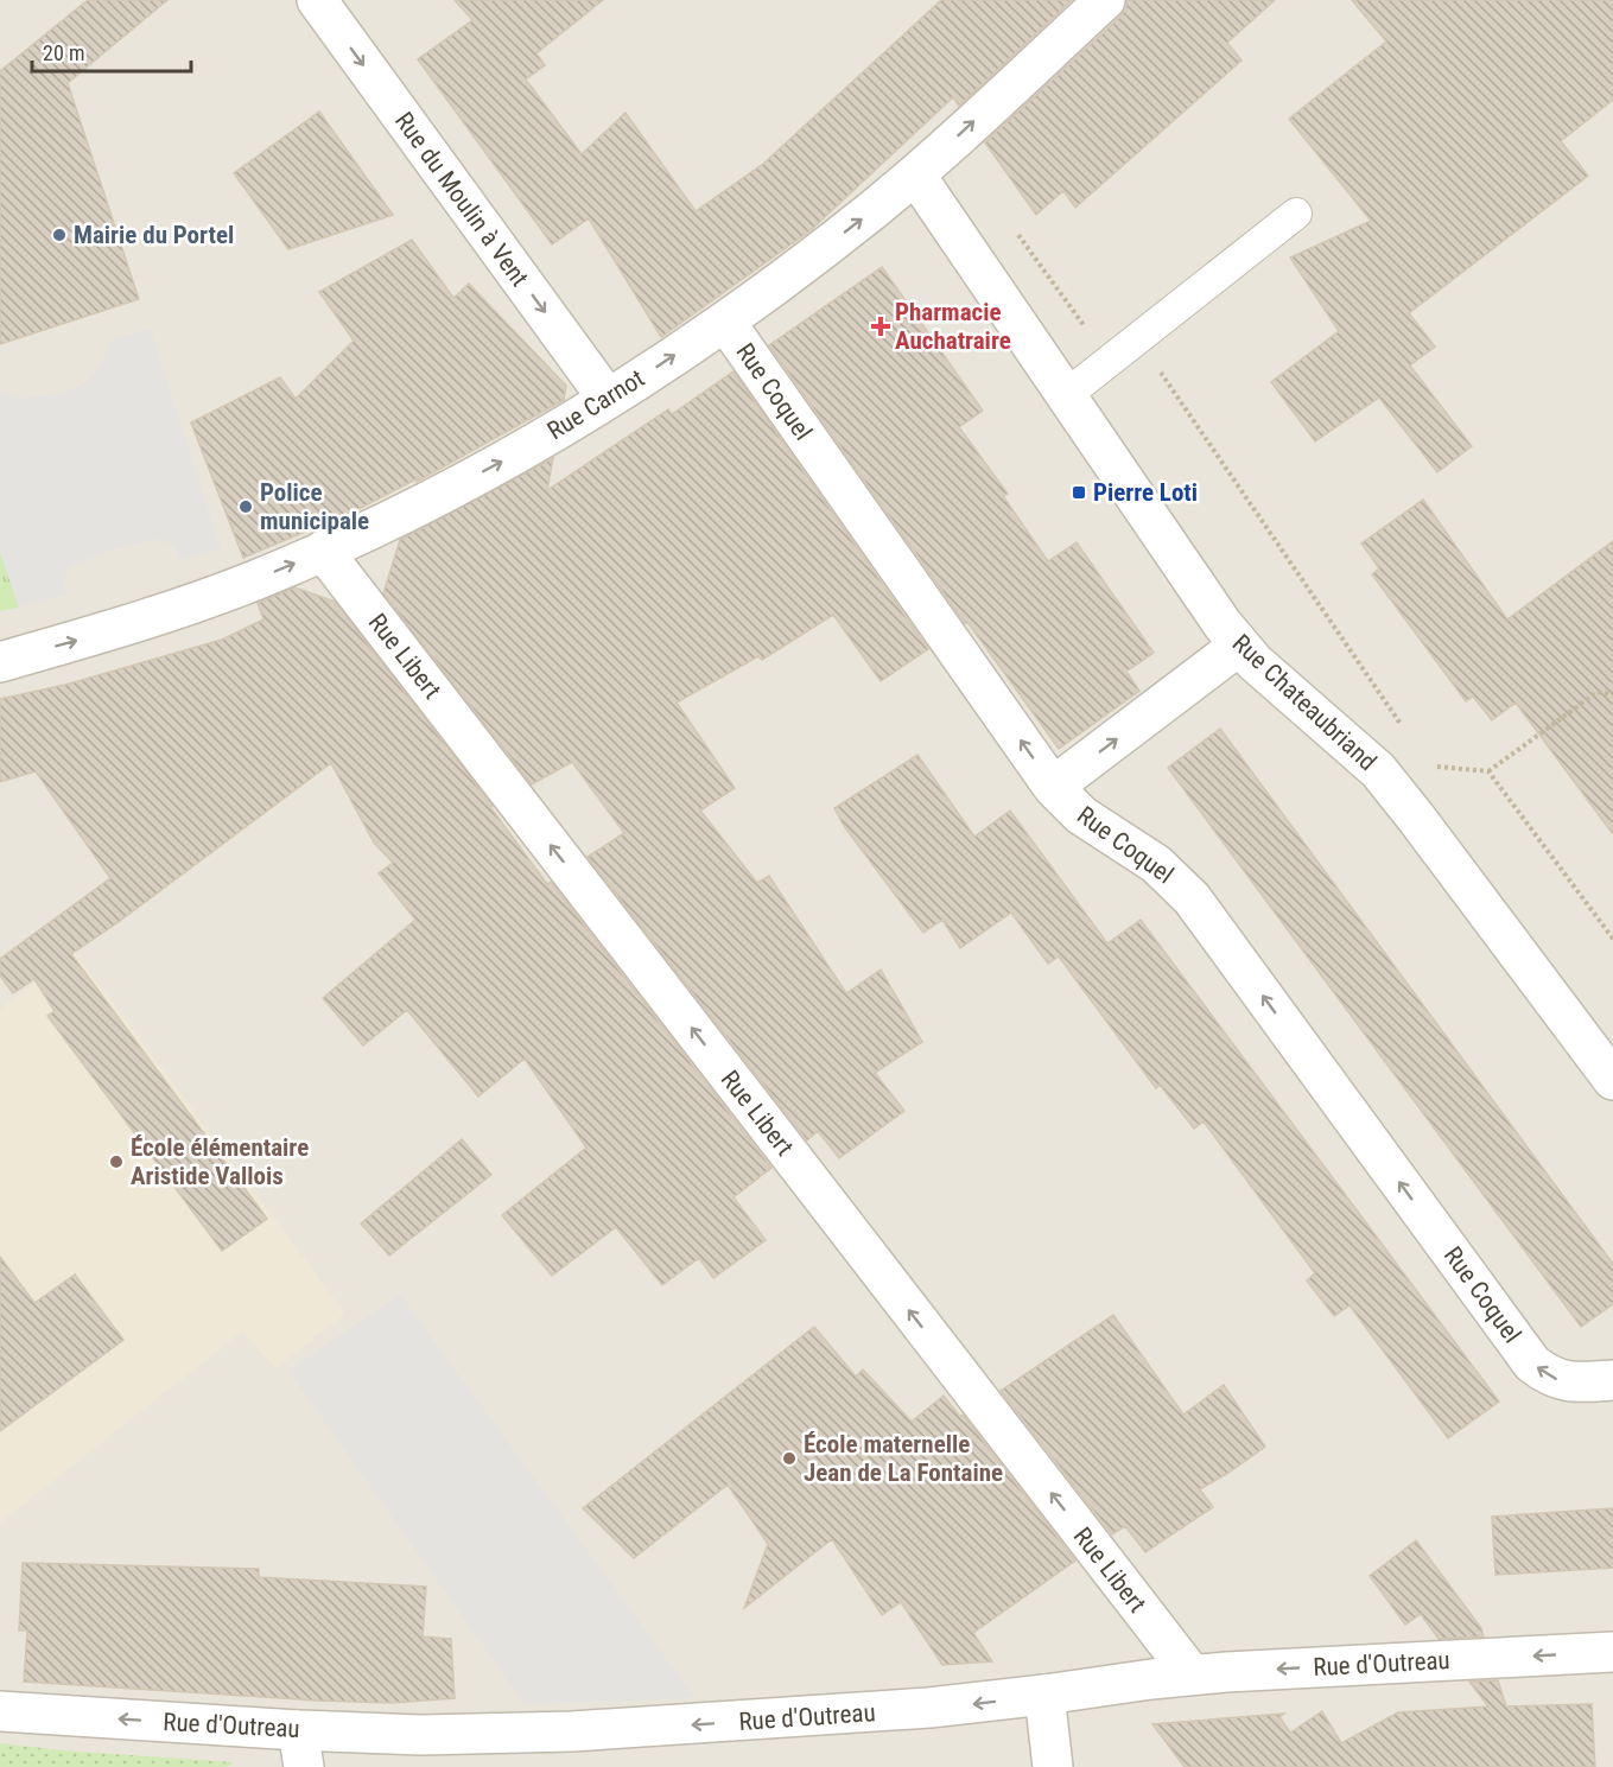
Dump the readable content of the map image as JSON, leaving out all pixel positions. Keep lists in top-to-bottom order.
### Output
{
  "streets": {
    "street": [
      "Rue du Moulin à Vent",
      "Rue Coquel",
      "Rue Carnot",
      "Rue Libert",
      "Rue Chateaubriand",
      "Rue d'Outreau"
    ]
  },
  "crossings": [
    ["Rue du Moulin à Vent", "Rue Carnot"],
    ["Rue Coquel", "Rue Carnot"],
    ["Rue Carnot", "Rue Libert"],
    ["Rue Carnot", "Rue Chateaubriand"],
    ["Rue Libert", "Rue d'Outreau"]
  ],
  "one_way": [
    "Rue du Moulin à Vent",
    "Rue Coquel",
    "Rue Carnot",
    "Rue Libert",
    "Rue d'Outreau"
  ],
  "places": {
    "other": [
      "Mairie du Portel",
      "Police municipale",
      "École élémentaire Aristide Vallois",
      "École maternelle Jean de La Fontaine"
    ],
    "health": ["Pharmacie Auchatraire"],
    "transit": ["Pierre Loti"]
  },
  "scale_bar": "20 m"
}
